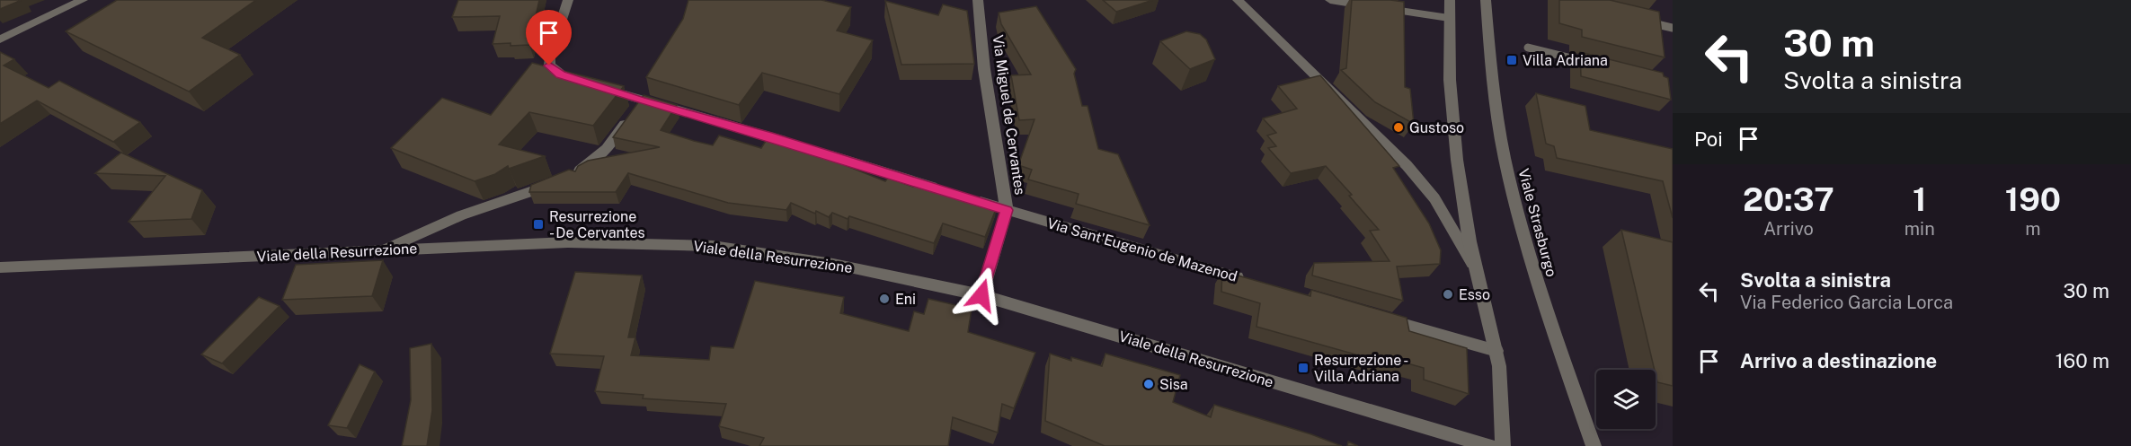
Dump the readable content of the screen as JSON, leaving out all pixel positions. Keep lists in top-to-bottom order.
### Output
{
  "streets": {
    "street": [
      "Via Miguel de Cervantes",
      "Viale Strasburgo",
      "Via Sant'Eugenio de Mazenod",
      "Viale della Resurrezione"
    ]
  },
  "crossings": [
    ["Via Miguel de Cervantes", "Via Sant'Eugenio de Mazenod"],
    ["Via Miguel de Cervantes", "Viale della Resurrezione"]
  ],
  "places": {
    "transit": ["Villa Adriana", "Resurrezione - De Cervantes", "Resurrezione - Villa Adriana"],
    "other": [
      "Gustoso",
      "Esso",
      "Eni",
      "Sisa"
    ]
  },
  "page": {
    "turn": ["30 m", "Svolta a sinistra"],
    "then": "Poi",
    "eta": [
      "20:37",
      "Arrivo",
      "1",
      "min",
      "190",
      "m"
    ],
    "list": [
      {
        "name": "Svolta a sinistra",
        "note": "Via Federico Garcia Lorca",
        "value": "30 m"
      },
      {
        "name": "Arrivo a destinazione",
        "value": "160 m"
      }
    ]
  }
}
